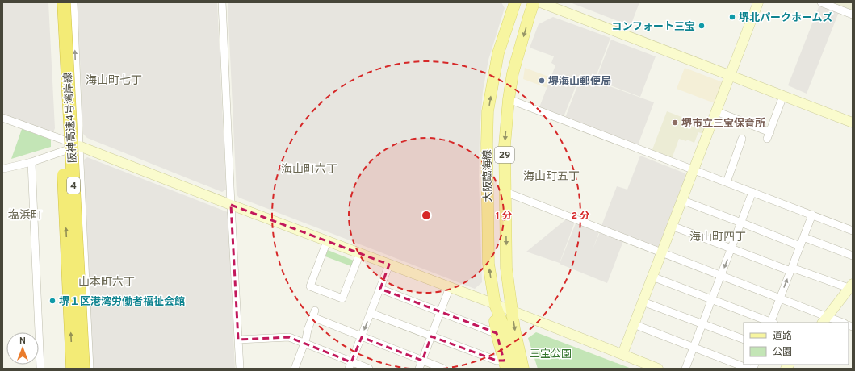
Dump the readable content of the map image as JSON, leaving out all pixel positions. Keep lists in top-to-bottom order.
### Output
{
  "streets": {
    "highway": ["阪神高速4号湾岸線", "4"],
    "main road": ["29", "大阪臨海線"]
  },
  "crossings": [
    ["29", "大阪臨海線"]
  ],
  "districts": [
    "海山町七丁",
    "海山町六丁",
    "海山町五丁",
    "塩浜町",
    "海山町四丁",
    "山本町六丁"
  ],
  "parks": ["三宝公園"],
  "places": [
    "堺北パークホームズ",
    "コンフォート三宝",
    "堺海山郵便局",
    "堺市立三宝保育所",
    "堺１区港湾労働者福祉会館"
  ],
  "legend": ["道路", "公園"],
  "north": "top",
  "rings": ["1 分", "2 分"]
}
